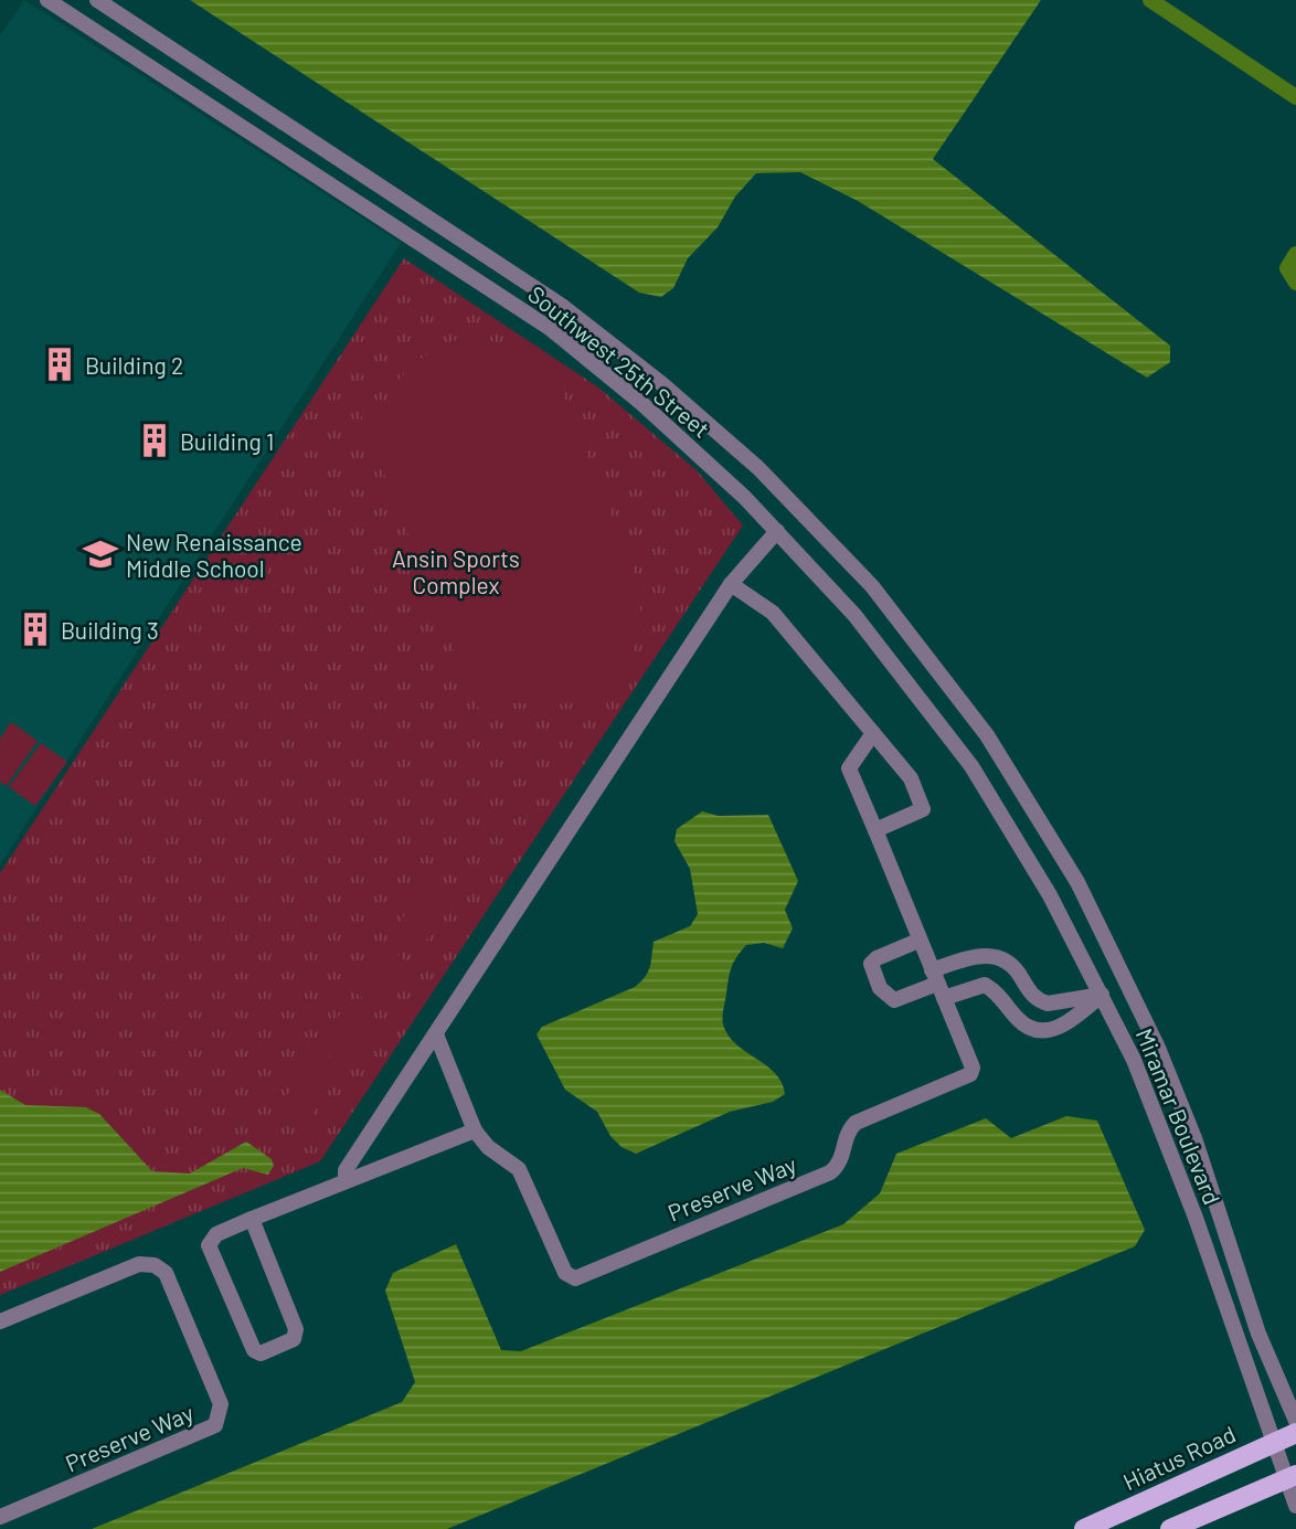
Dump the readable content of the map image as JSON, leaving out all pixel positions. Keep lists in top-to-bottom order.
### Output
{
  "streets": {
    "main road": ["Hiatus Road"],
    "street": ["Southwest 25th Street", "Miramar Boulevard", "Preserve Way"]
  },
  "crossings": [
    ["Southwest 25th Street", "Miramar Boulevard"],
    ["Miramar Boulevard", "Hiatus Road"]
  ],
  "parks": ["Ansin Sports Complex"],
  "places": {
    "building": ["Building 2", "Building 1", "Building 3"],
    "school or university": ["New Renaissance Middle School"]
  }
}
